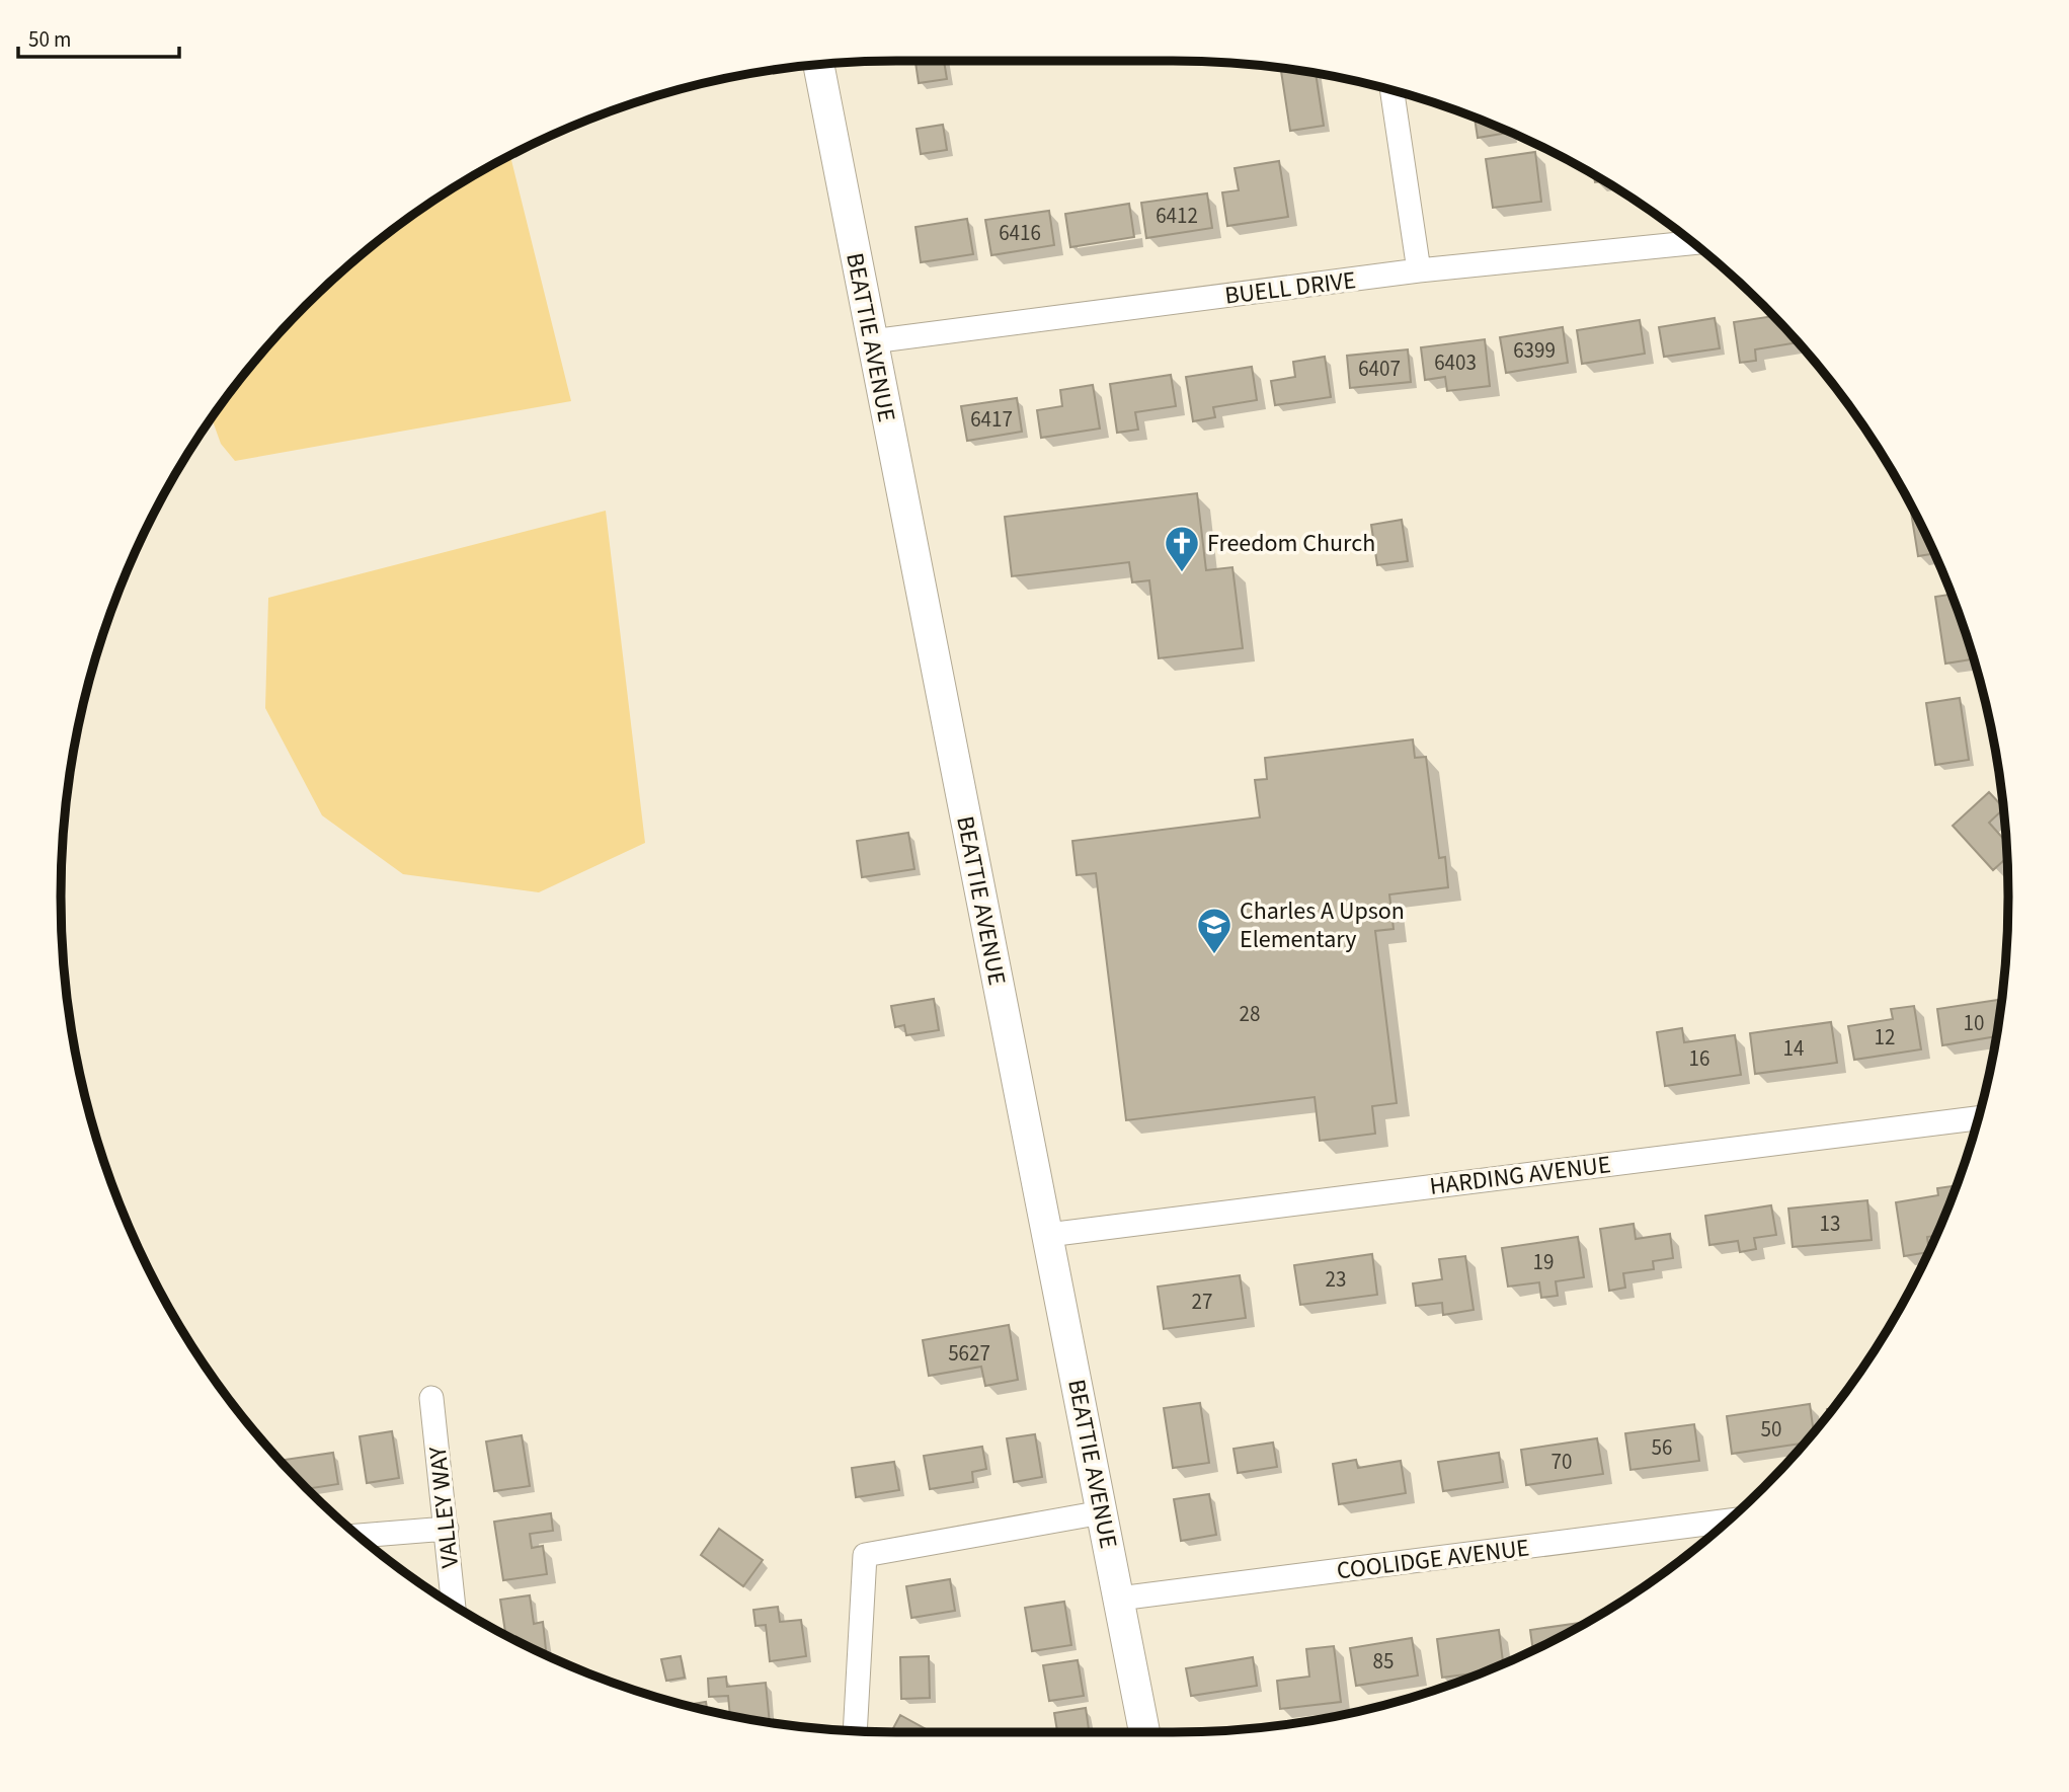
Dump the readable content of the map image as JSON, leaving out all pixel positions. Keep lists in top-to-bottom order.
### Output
{
  "streets": {
    "street": [
      "BUELL DRIVE",
      "BEATTIE AVENUE",
      "HARDING AVENUE",
      "VALLEY WAY",
      "COOLIDGE AVENUE"
    ]
  },
  "crossings": [
    ["BUELL DRIVE", "BEATTIE AVENUE"],
    ["BEATTIE AVENUE", "HARDING AVENUE"],
    ["BEATTIE AVENUE", "COOLIDGE AVENUE"]
  ],
  "places": {
    "church": ["Freedom Church"],
    "school or university": ["Charles A Upson Elementary"]
  },
  "house_numbers": [
    "6412",
    "6416",
    "6399",
    "6403",
    "6407",
    "6417",
    "28",
    "10",
    "12",
    "14",
    "16",
    "13",
    "19",
    "23",
    "27",
    "5627",
    "50",
    "56",
    "70",
    "85"
  ],
  "scale_bar": "50 m"
}
